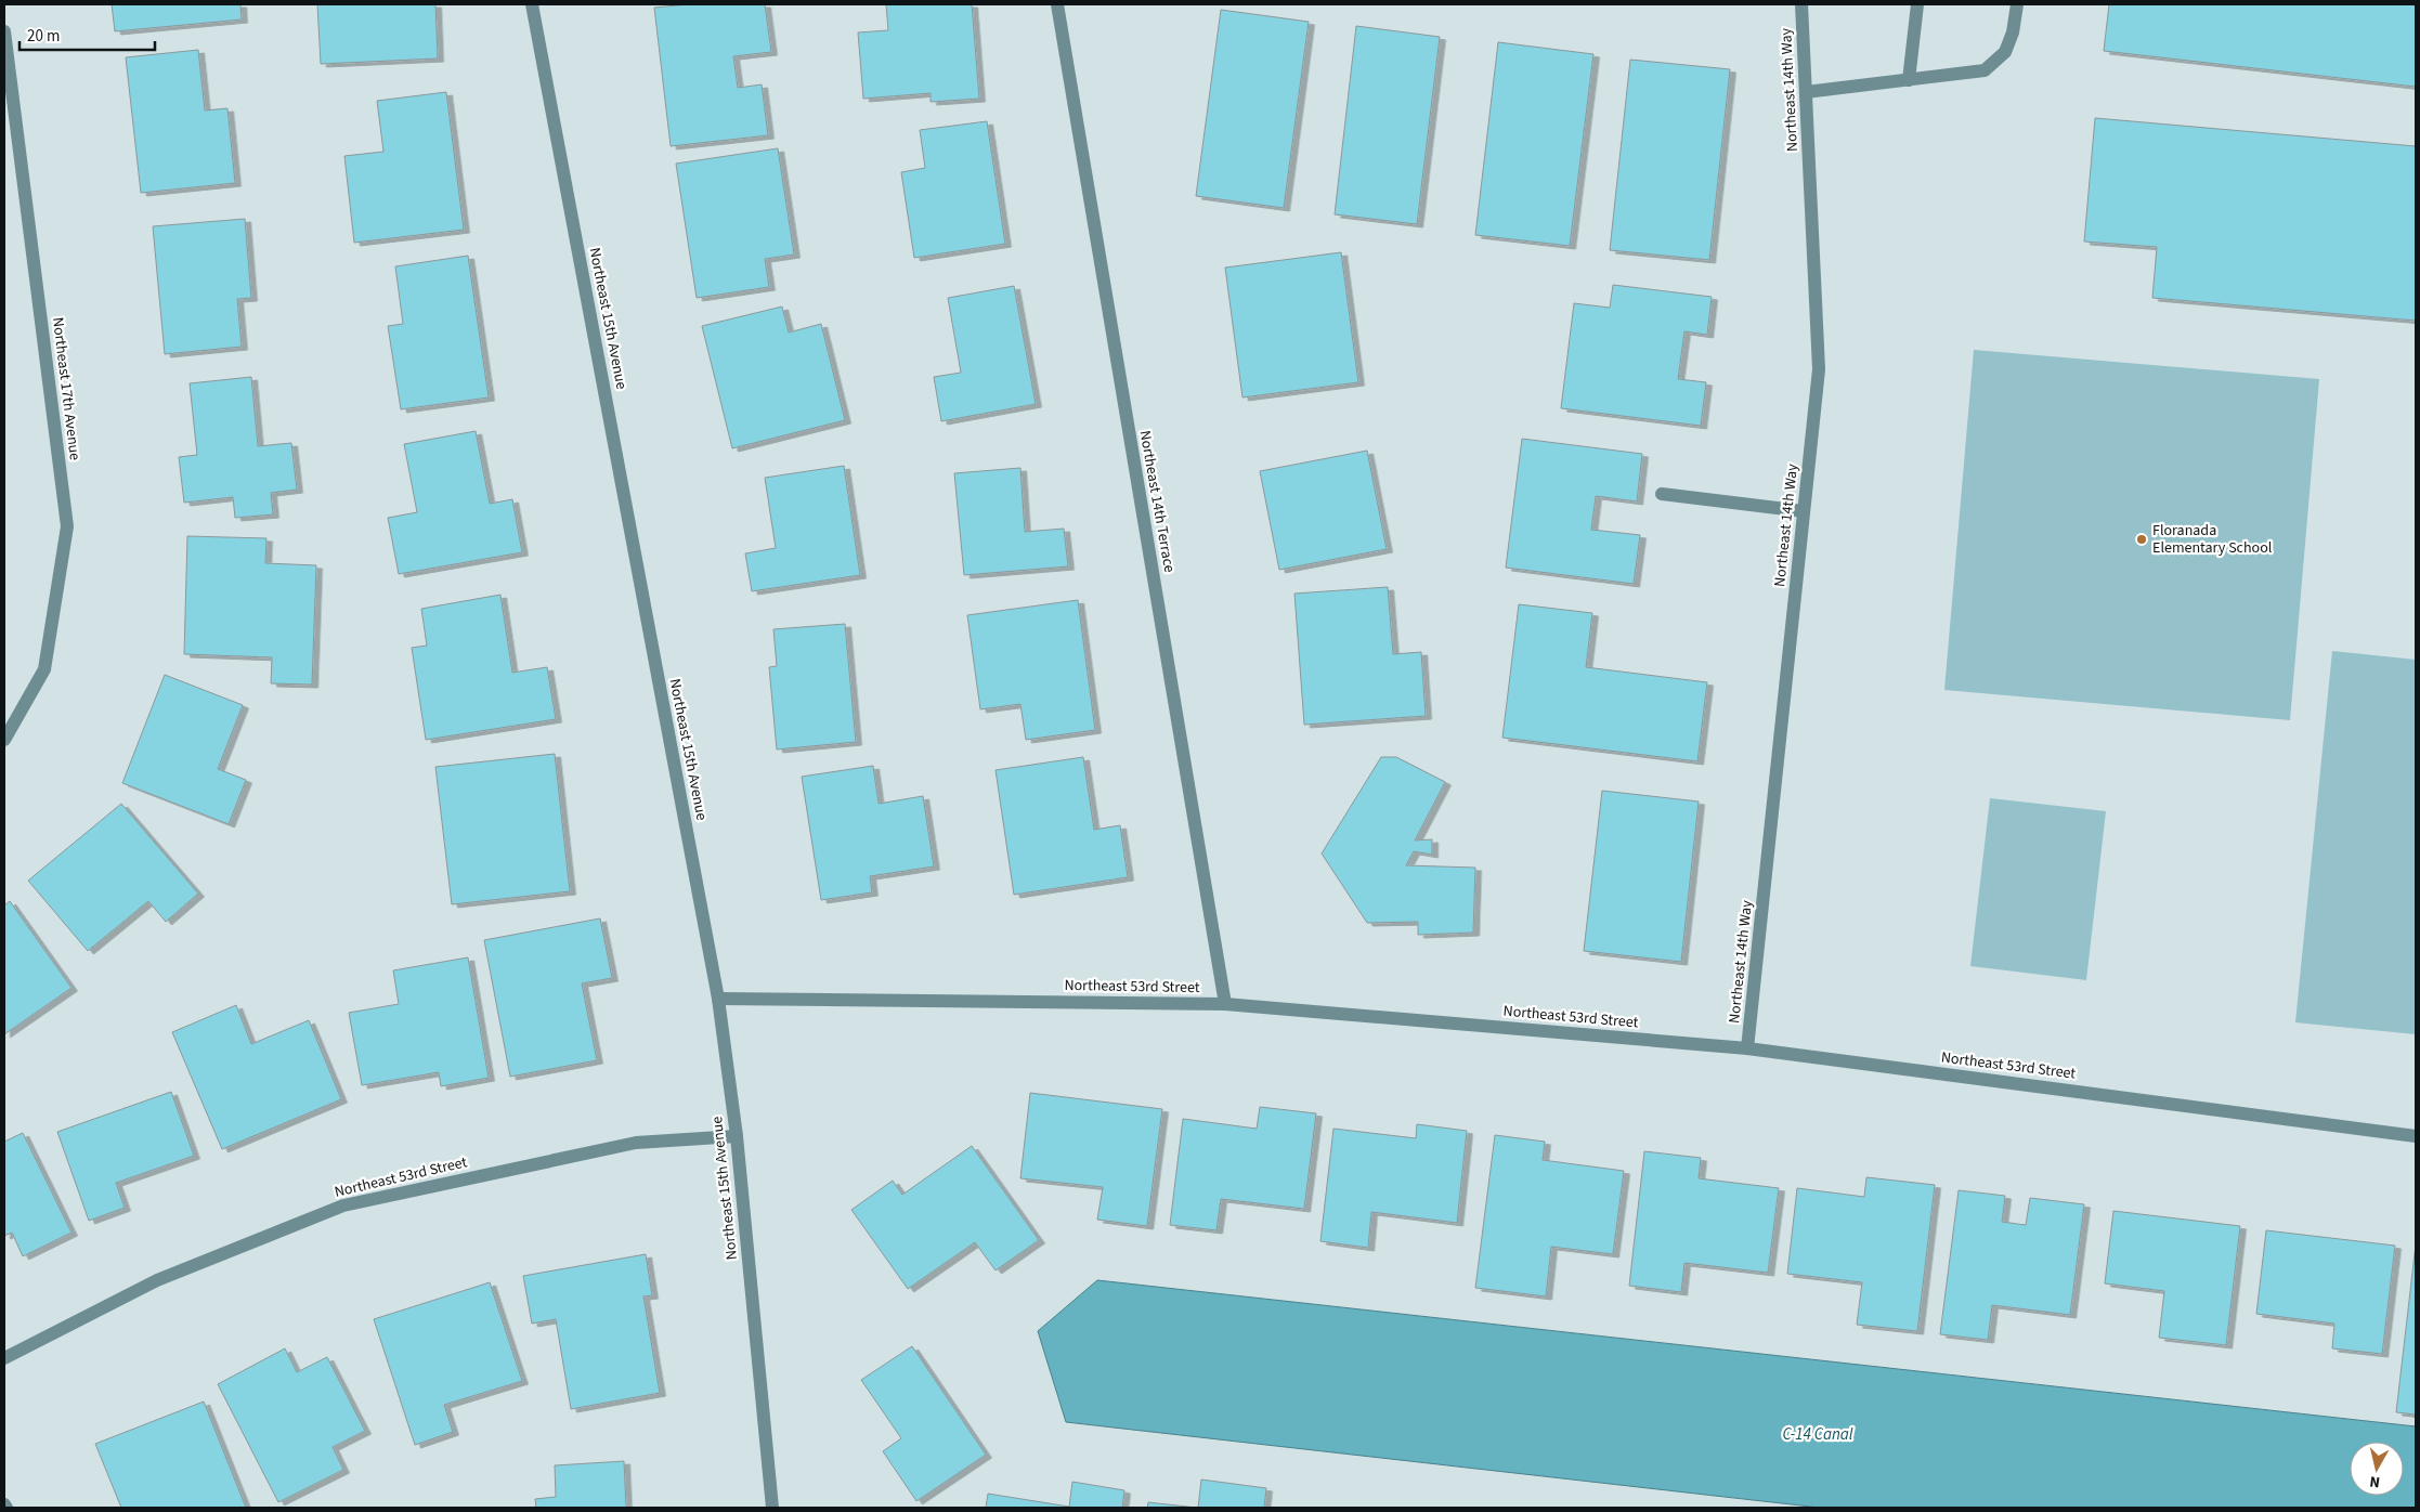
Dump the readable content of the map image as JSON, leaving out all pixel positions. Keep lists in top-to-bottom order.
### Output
{
  "streets": {
    "street": [
      "Northeast 14th Way",
      "Northeast 15th Avenue",
      "Northeast 17th Avenue",
      "Northeast 14th Terrace",
      "Northeast 53rd Street"
    ]
  },
  "crossings": [
    ["Northeast 14th Way", "Northeast 53rd Street"],
    ["Northeast 15th Avenue", "Northeast 53rd Street"],
    ["Northeast 14th Terrace", "Northeast 53rd Street"]
  ],
  "water": ["C-14 Canal"],
  "places": ["Floranada Elementary School"],
  "scale_bar": "20 m",
  "north": "bottom"
}
